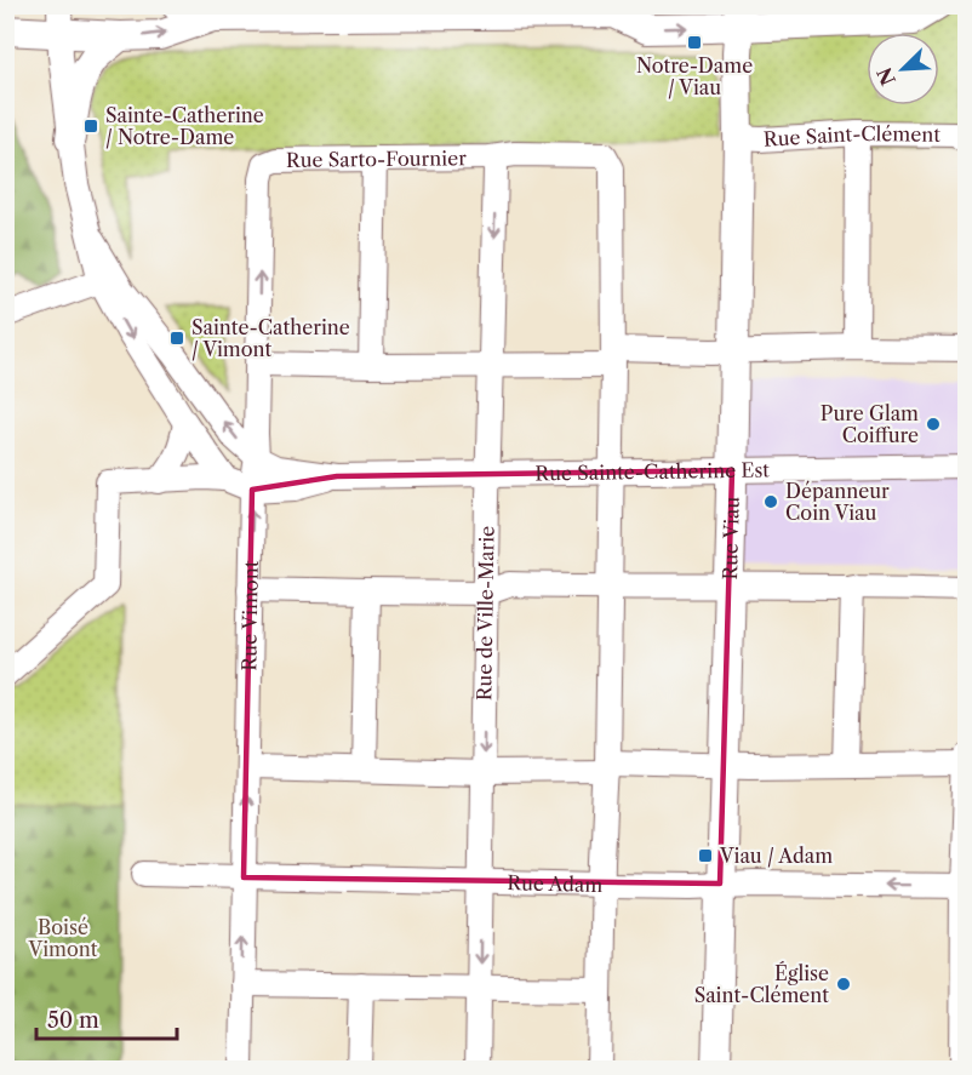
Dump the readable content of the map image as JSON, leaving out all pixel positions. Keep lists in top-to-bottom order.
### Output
{
  "streets": {
    "main road": ["Rue Viau"],
    "street": [
      "Rue Saint-Clément",
      "Rue Sarto-Fournier",
      "Rue Sainte-Catherine Est",
      "Rue de Ville-Marie",
      "Rue Vimont",
      "Rue Adam"
    ]
  },
  "crossings": [
    ["Rue Saint-Clément", "Rue Viau"],
    ["Rue Sarto-Fournier", "Rue de Ville-Marie"],
    ["Rue Sarto-Fournier", "Rue Vimont"],
    ["Rue Sainte-Catherine Est", "Rue Viau"],
    ["Rue Sainte-Catherine Est", "Rue de Ville-Marie"],
    ["Rue Sainte-Catherine Est", "Rue Vimont"],
    ["Rue Viau", "Rue Adam"],
    ["Rue de Ville-Marie", "Rue Adam"],
    ["Rue Vimont", "Rue Adam"]
  ],
  "parks": ["Boisé Vimont"],
  "places": {
    "transit": [
      "Notre-Dame / Viau",
      "Sainte-Catherine / Notre-Dame",
      "Sainte-Catherine / Vimont",
      "Viau / Adam"
    ],
    "other": ["Pure Glam Coiffure", "Dépanneur Coin Viau", "Église Saint-Clément"]
  },
  "scale_bar": "50 m",
  "north": "bottom left"
}
